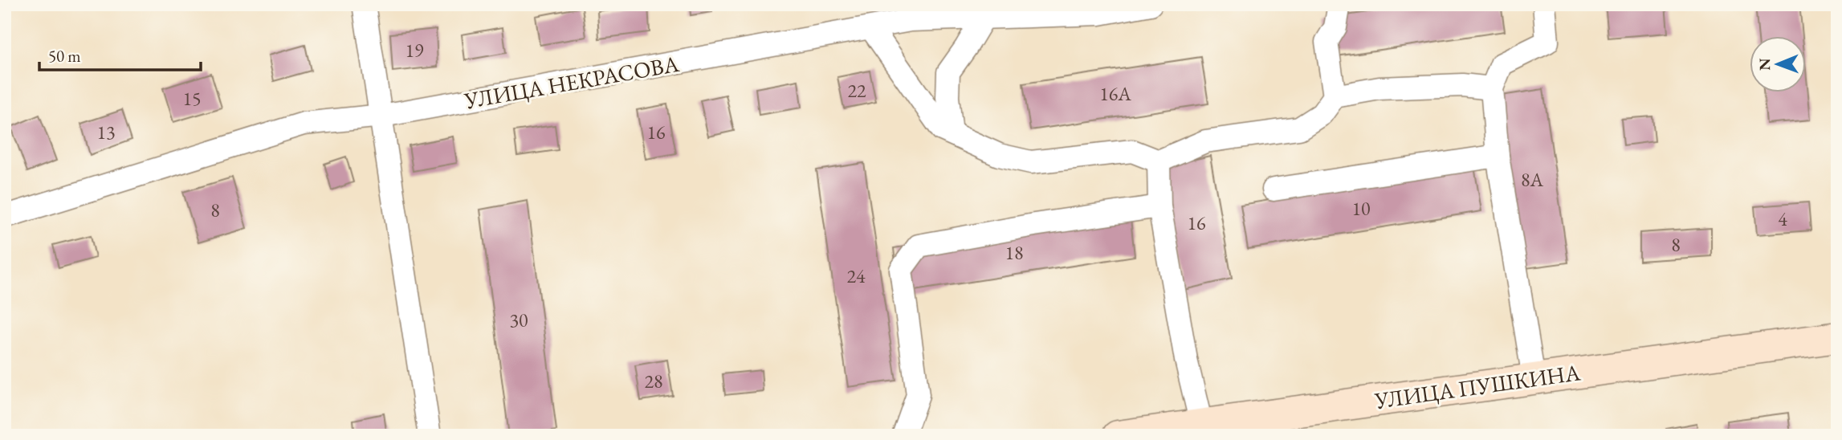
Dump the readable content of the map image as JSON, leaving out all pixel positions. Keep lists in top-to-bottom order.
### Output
{
  "streets": {
    "main road": ["УЛИЦА ПУШКИНА"],
    "street": ["УЛИЦА НЕКРАСОВА"]
  },
  "house_numbers": [
    "19",
    "22",
    "16А",
    "15",
    "13",
    "16",
    "8А",
    "10",
    "8",
    "4",
    "16",
    "8",
    "18",
    "24",
    "30",
    "28"
  ],
  "scale_bar": "50 m",
  "north": "left"
}
